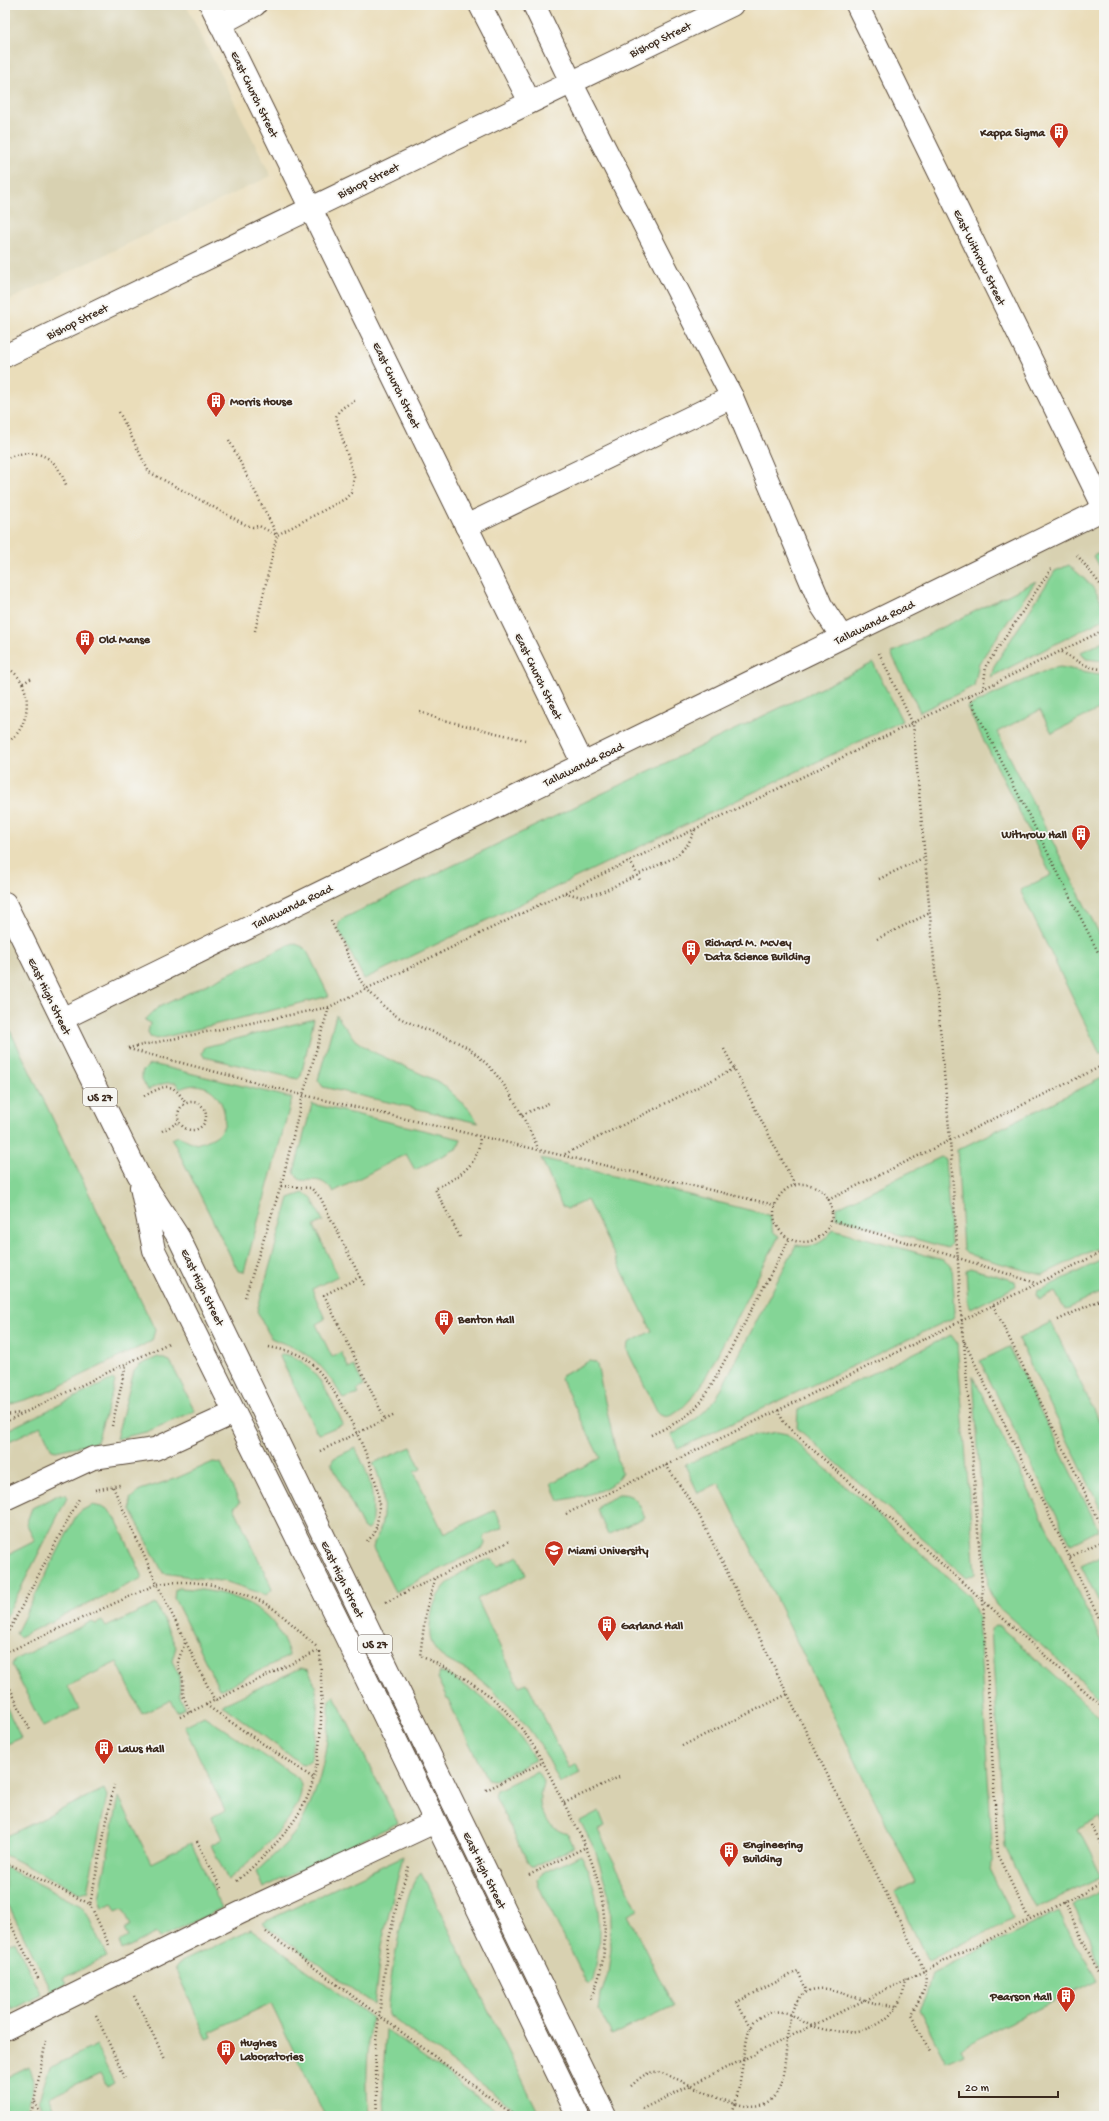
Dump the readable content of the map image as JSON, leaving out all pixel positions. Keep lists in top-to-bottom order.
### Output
{
  "streets": {
    "main road": [
      "Bishop Street",
      "East Church Street",
      "East Withrow Street",
      "Tallawanda Road",
      "East High Street",
      "US 27"
    ]
  },
  "crossings": [
    ["Bishop Street", "East Church Street"],
    ["East Church Street", "Tallawanda Road"],
    ["East Withrow Street", "Tallawanda Road"],
    ["Tallawanda Road", "East High Street"]
  ],
  "places": {
    "building": [
      "Kappa Sigma",
      "Morris House",
      "Old Manse",
      "Withrow Hall",
      "Richard M. McVey Data Science Building",
      "Benton Hall",
      "Garland Hall",
      "Laws Hall",
      "Engineering Building",
      "Pearson Hall",
      "Hughes Laboratories"
    ],
    "school or university": ["Miami University"]
  },
  "scale_bar": "20 m"
}
